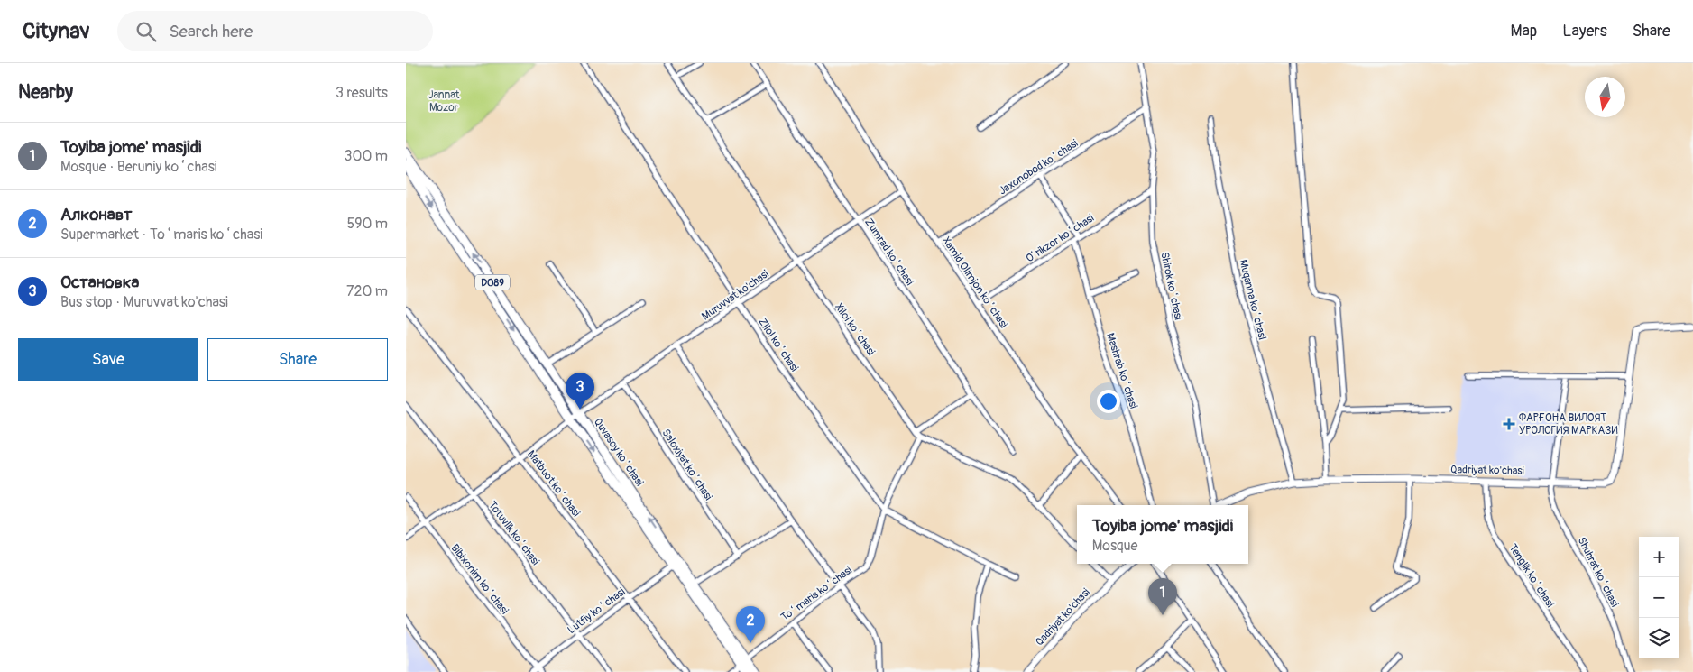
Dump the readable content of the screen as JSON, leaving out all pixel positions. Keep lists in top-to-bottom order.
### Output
{
  "streets": {
    "main road": ["D089", "Quvasoy koʻchasi"],
    "street": [
      "Jaxonobod koʻchasi",
      "Oʻrikzor koʻchasi",
      "Zumrad koʻchasi",
      "Xamid Olimjon koʻchasi",
      "Shirok koʻchasi",
      "Muruvvat ko'chasi",
      "Muqanna koʻchasi",
      "Xilol koʻchasi",
      "Zilol koʻchasi",
      "Mashrab koʻchasi",
      "Saloxiyat koʻchasi",
      "Qadriyat ko'chasi",
      "Matbuot koʻchasi",
      "Totuvlik koʻchasi",
      "Shuhrat koʻchasi",
      "Tenglik koʻchasi",
      "Bibixonim koʻchasi",
      "Toʻmaris koʻchasi",
      "Lutfiy koʻchasi"
    ]
  },
  "crossings": [
    ["Jaxonobod koʻchasi", "Xamid Olimjon koʻchasi"],
    ["Jaxonobod koʻchasi", "Shirok koʻchasi"],
    ["Jaxonobod koʻchasi", "Mashrab koʻchasi"],
    ["Oʻrikzor koʻchasi", "Xamid Olimjon koʻchasi"],
    ["Oʻrikzor koʻchasi", "Shirok koʻchasi"],
    ["Oʻrikzor koʻchasi", "Mashrab koʻchasi"],
    ["Zumrad koʻchasi", "Muruvvat ko'chasi"],
    ["Xamid Olimjon koʻchasi", "Muruvvat ko'chasi"],
    ["Muruvvat ko'chasi", "Xilol koʻchasi"],
    ["Muruvvat ko'chasi", "Zilol koʻchasi"],
    ["Muruvvat ko'chasi", "Quvasoy koʻchasi"],
    ["Muruvvat ko'chasi", "Saloxiyat koʻchasi"],
    ["Muqanna koʻchasi", "Qadriyat ko'chasi"],
    ["Xilol koʻchasi", "Toʻmaris koʻchasi"],
    ["Zilol koʻchasi", "Toʻmaris koʻchasi"],
    ["Quvasoy koʻchasi", "Toʻmaris koʻchasi"],
    ["Quvasoy koʻchasi", "Lutfiy koʻchasi"],
    ["Qadriyat ko'chasi", "Shuhrat koʻchasi"],
    ["Qadriyat ko'chasi", "Tenglik koʻchasi"],
    ["Matbuot koʻchasi", "Lutfiy koʻchasi"],
    ["Totuvlik koʻchasi", "Lutfiy koʻchasi"],
    ["Bibixonim koʻchasi", "Lutfiy koʻchasi"]
  ],
  "parks": ["Jannat Mozor"],
  "places": {
    "health": ["ФАРҒОНА ВИЛОЯТ УРОЛОГИЯ МАРКАЗИ"]
  },
  "north": "bottom",
  "page": {
    "header": "Citynav",
    "search": "Search here",
    "nav": ["Map", "Layers", "Share"],
    "heading": ["Nearby", "3 results"],
    "list": [
      {
        "mark": "1",
        "name": "Toyiba jome' masjidi",
        "note": "Mosque · Beruniy koʻchasi",
        "value": "300 m"
      },
      {
        "mark": "2",
        "name": "Алконавт",
        "note": "Supermarket · Toʻmaris koʻchasi",
        "value": "590 m"
      },
      {
        "mark": "3",
        "name": "Остановка",
        "note": "Bus stop · Muruvvat ko'chasi",
        "value": "720 m"
      }
    ],
    "buttons": ["Save", "Share"],
    "pins": ["3", "1", "2"],
    "popup": ["Toyiba jome' masjidi", "Mosque"],
    "map_buttons": ["+", "−"]
  }
}
